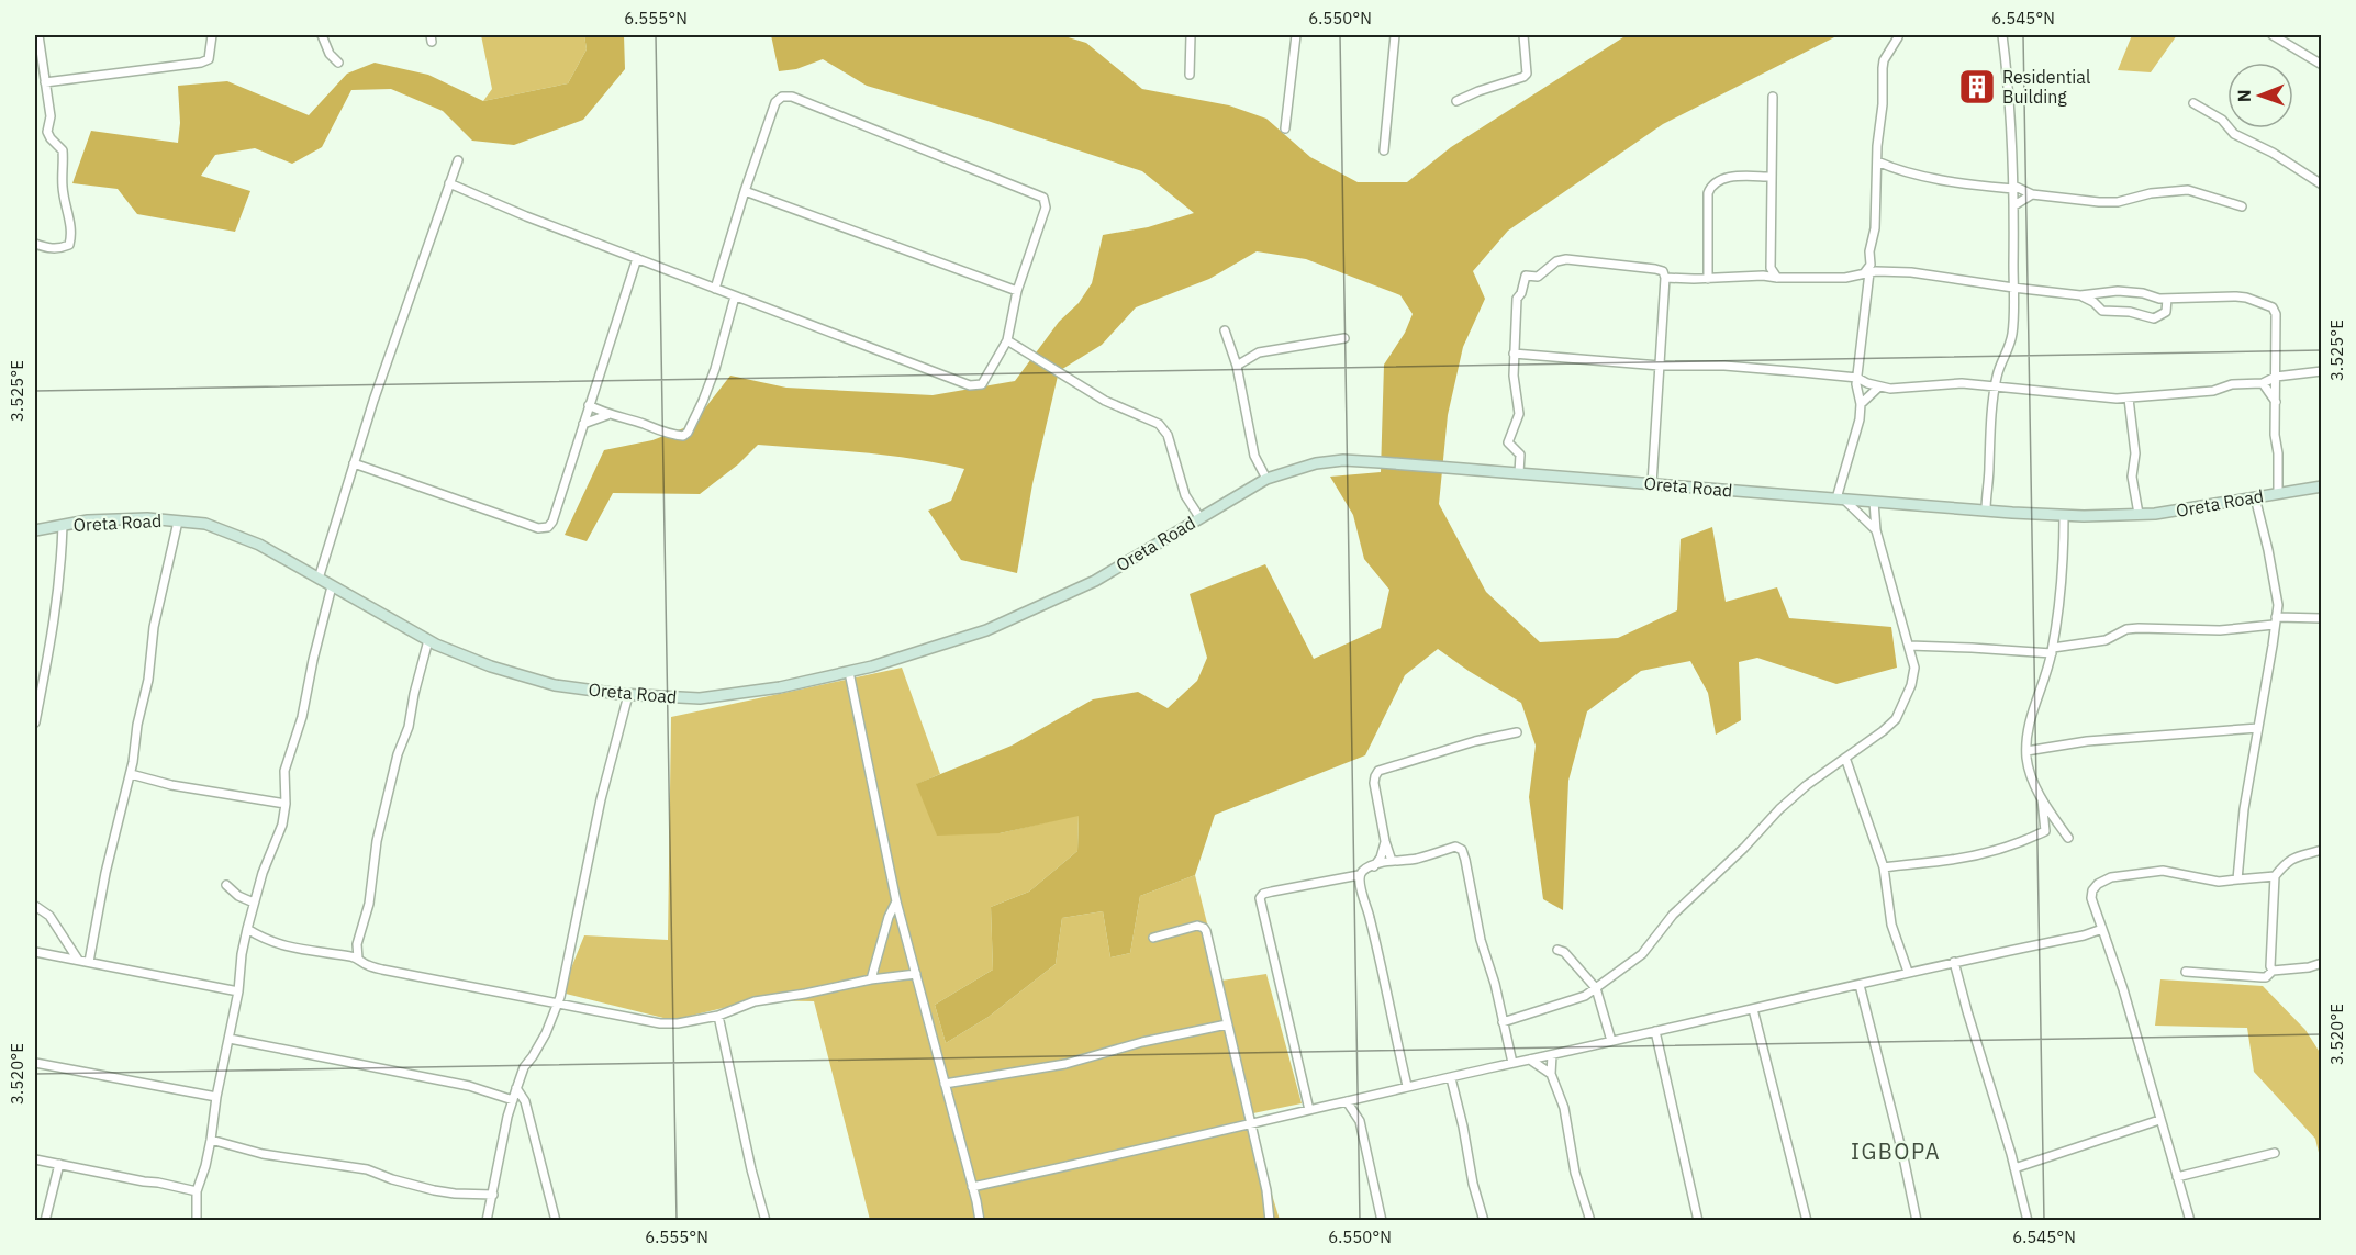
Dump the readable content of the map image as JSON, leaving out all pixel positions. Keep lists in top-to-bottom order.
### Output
{
  "streets": {
    "street": ["Oreta Road"]
  },
  "districts": ["IGBOPA"],
  "places": {
    "building": ["Residential Building"]
  },
  "north": "left",
  "coordinates": [
    "6.555°N",
    "6.550°N",
    "6.545°N",
    "3.525°E",
    "3.520°E"
  ]
}
